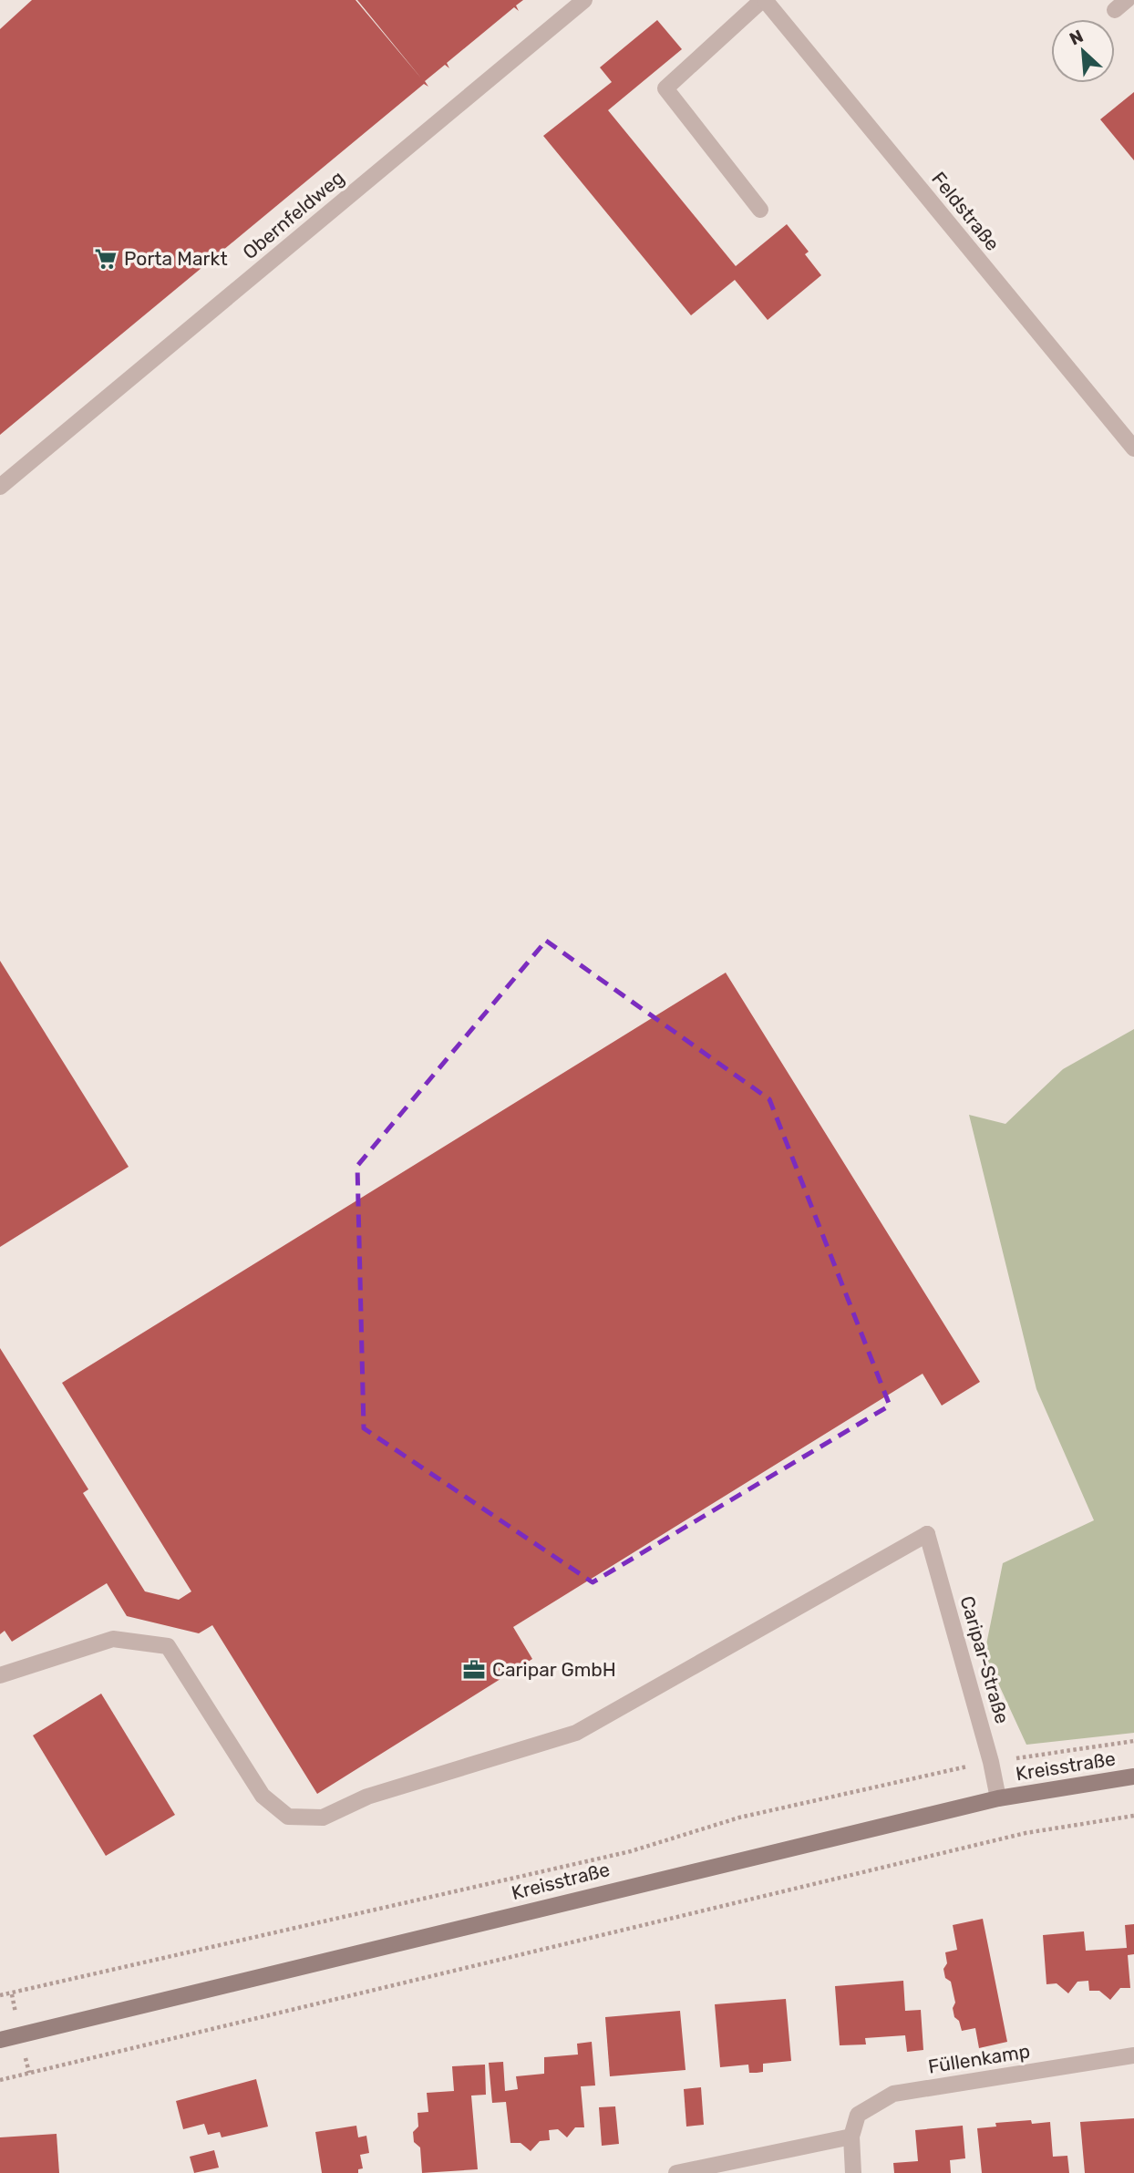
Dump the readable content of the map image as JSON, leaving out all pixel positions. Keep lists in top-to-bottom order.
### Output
{
  "streets": {
    "main road": ["Kreisstraße"],
    "street": [
      "Feldstraße",
      "Obernfeldweg",
      "Caripar-Straße",
      "Füllenkamp"
    ]
  },
  "crossings": [
    ["Caripar-Straße", "Kreisstraße"]
  ],
  "places": {
    "supermarket": ["Porta Markt"],
    "office": ["Caripar GmbH"]
  },
  "north": "top left"
}
